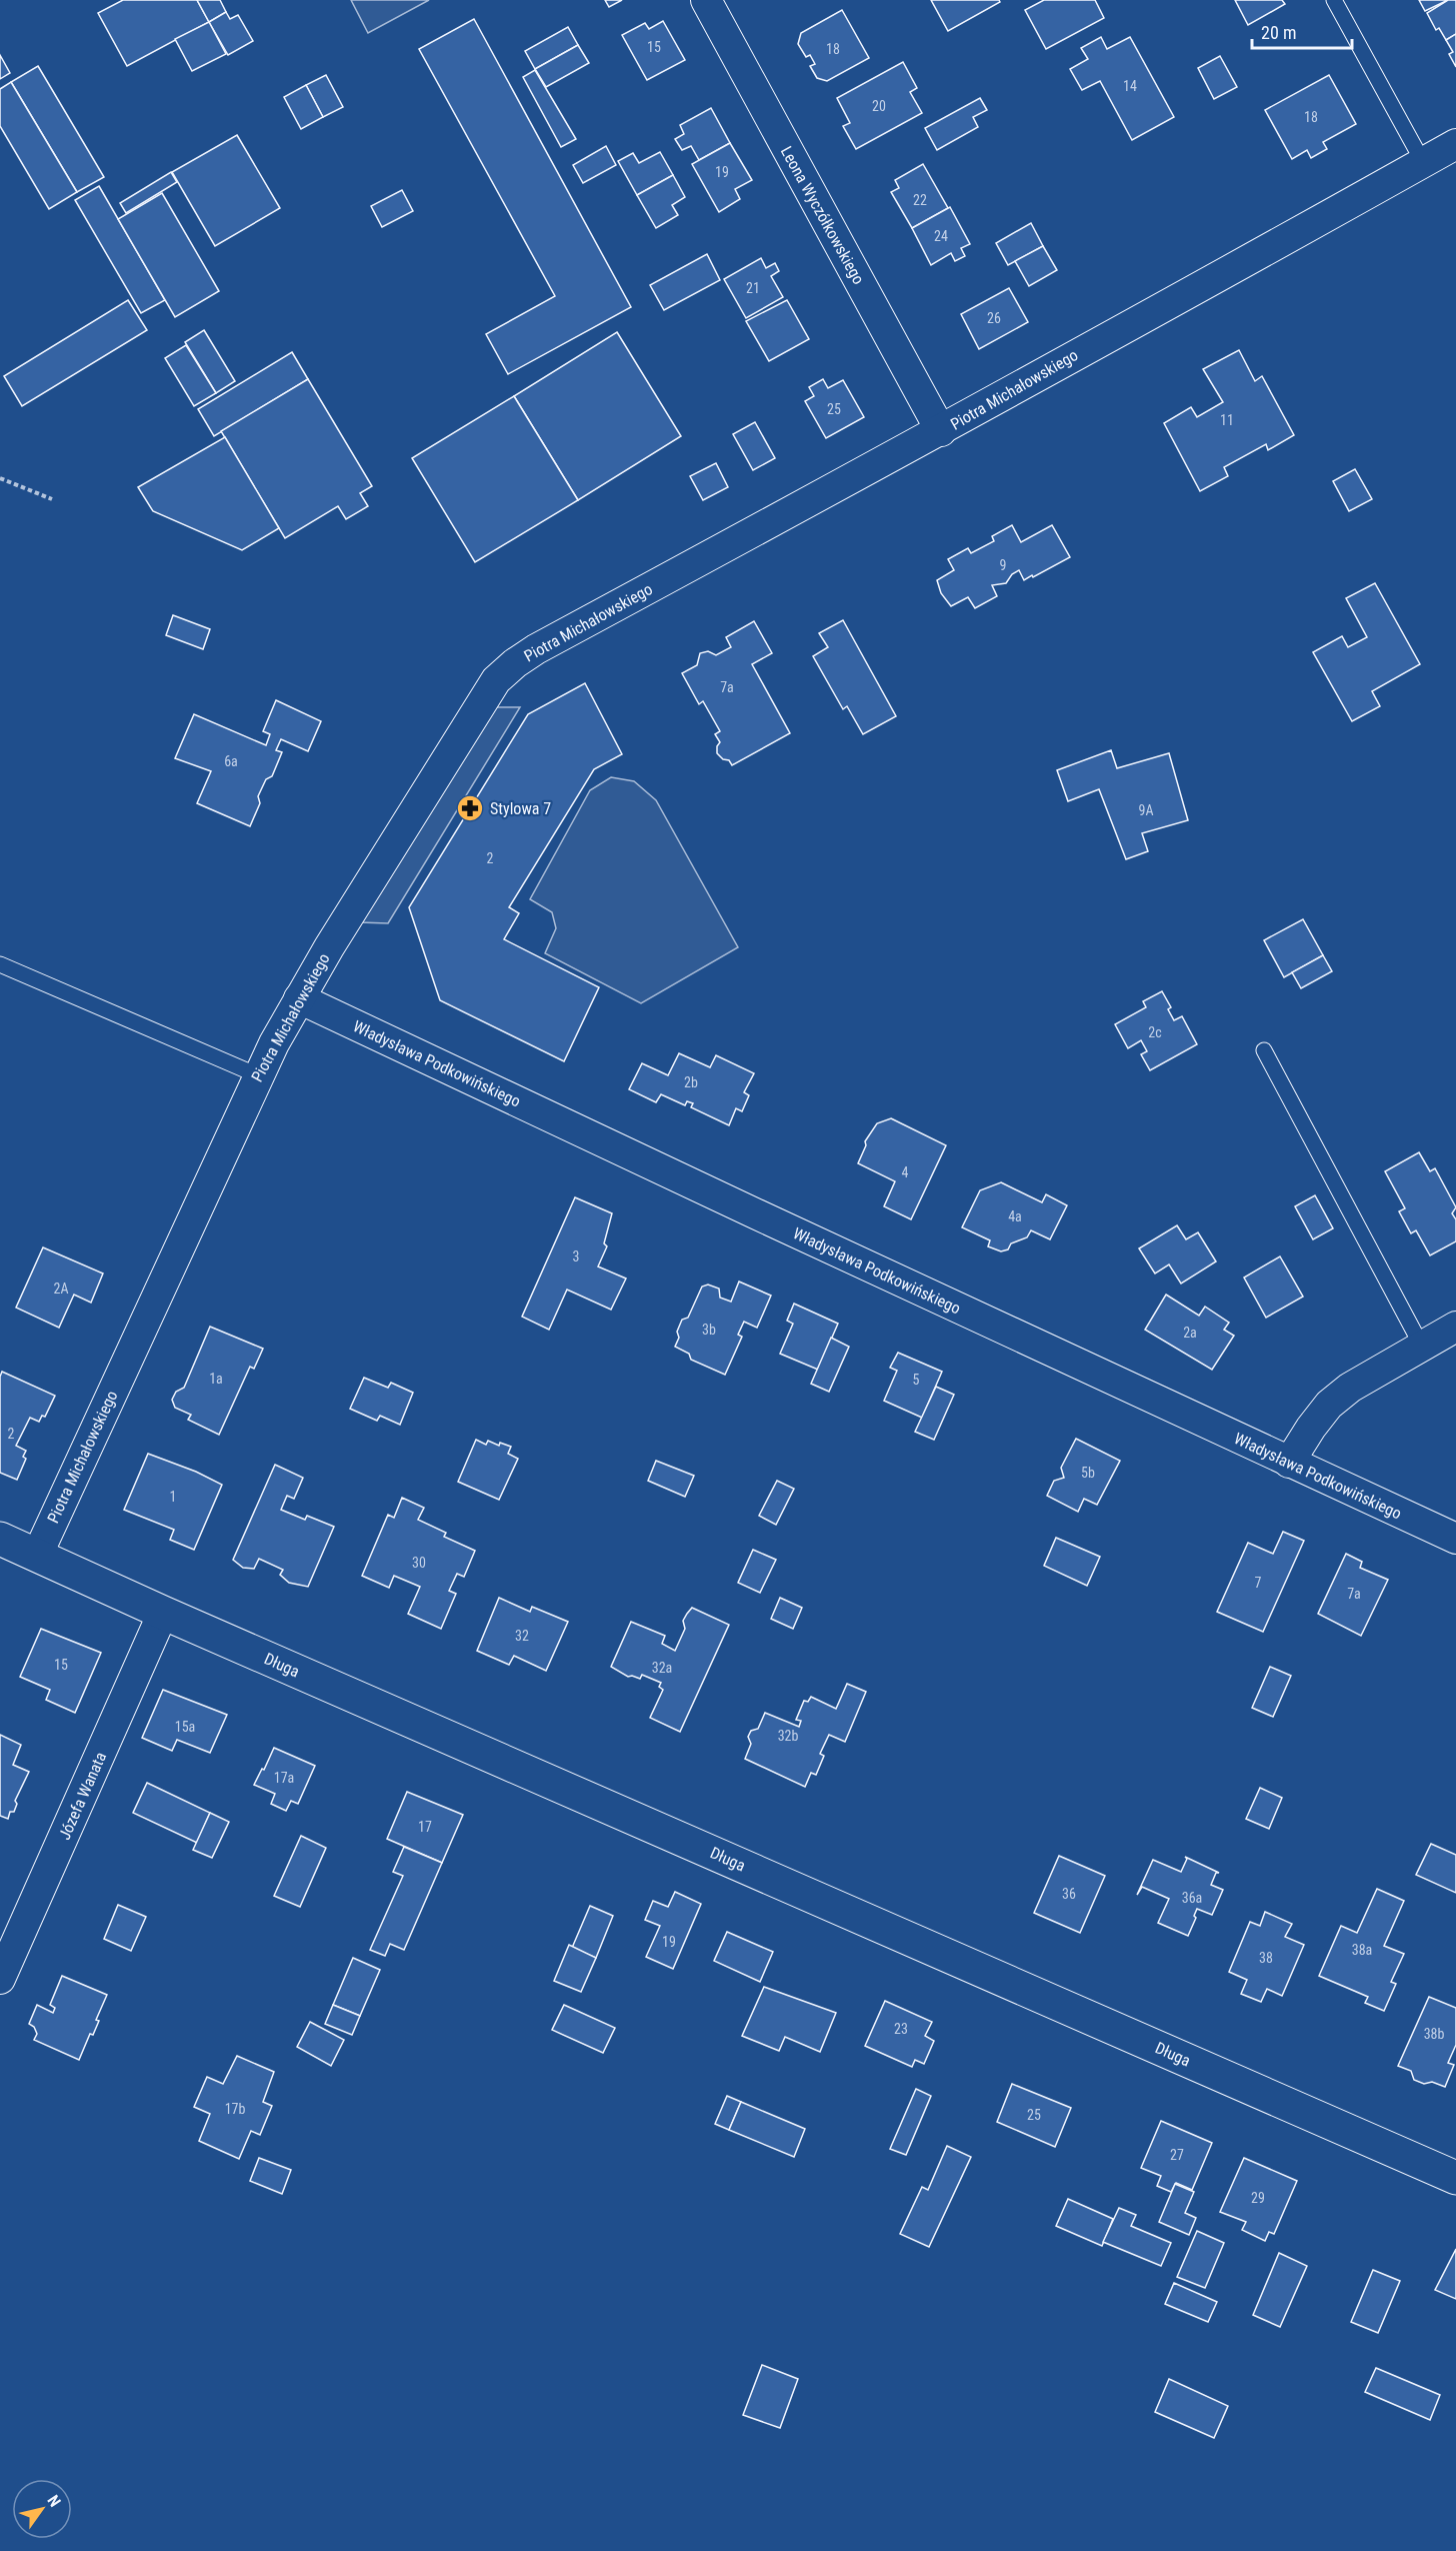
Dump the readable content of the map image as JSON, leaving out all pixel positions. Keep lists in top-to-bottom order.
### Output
{
  "streets": {
    "street": [
      "Leona Wyczółkowskiego",
      "Piotra Michałowskiego",
      "Władysława Podkowińskiego",
      "Długa",
      "Józefa Wanata"
    ]
  },
  "crossings": [
    ["Leona Wyczółkowskiego", "Piotra Michałowskiego"],
    ["Piotra Michałowskiego", "Władysława Podkowińskiego"],
    ["Piotra Michałowskiego", "Długa"],
    ["Długa", "Józefa Wanata"]
  ],
  "places": {
    "pharmacy": ["Stylowa 7"]
  },
  "house_numbers": [
    "15",
    "18",
    "14",
    "20",
    "18",
    "19",
    "22",
    "24",
    "21",
    "26",
    "25",
    "11",
    "9",
    "7a",
    "6a",
    "9A",
    "2",
    "2c",
    "2b",
    "4",
    "4a",
    "3",
    "2A",
    "3b",
    "2a",
    "1a",
    "5",
    "2",
    "5b",
    "1",
    "30",
    "7",
    "7a",
    "32",
    "15",
    "32a",
    "15a",
    "32b",
    "17a",
    "17",
    "36",
    "36a",
    "19",
    "38a",
    "38",
    "23",
    "38b",
    "17b",
    "25",
    "27",
    "29"
  ],
  "scale_bar": "20 m",
  "north": "top right"
}
